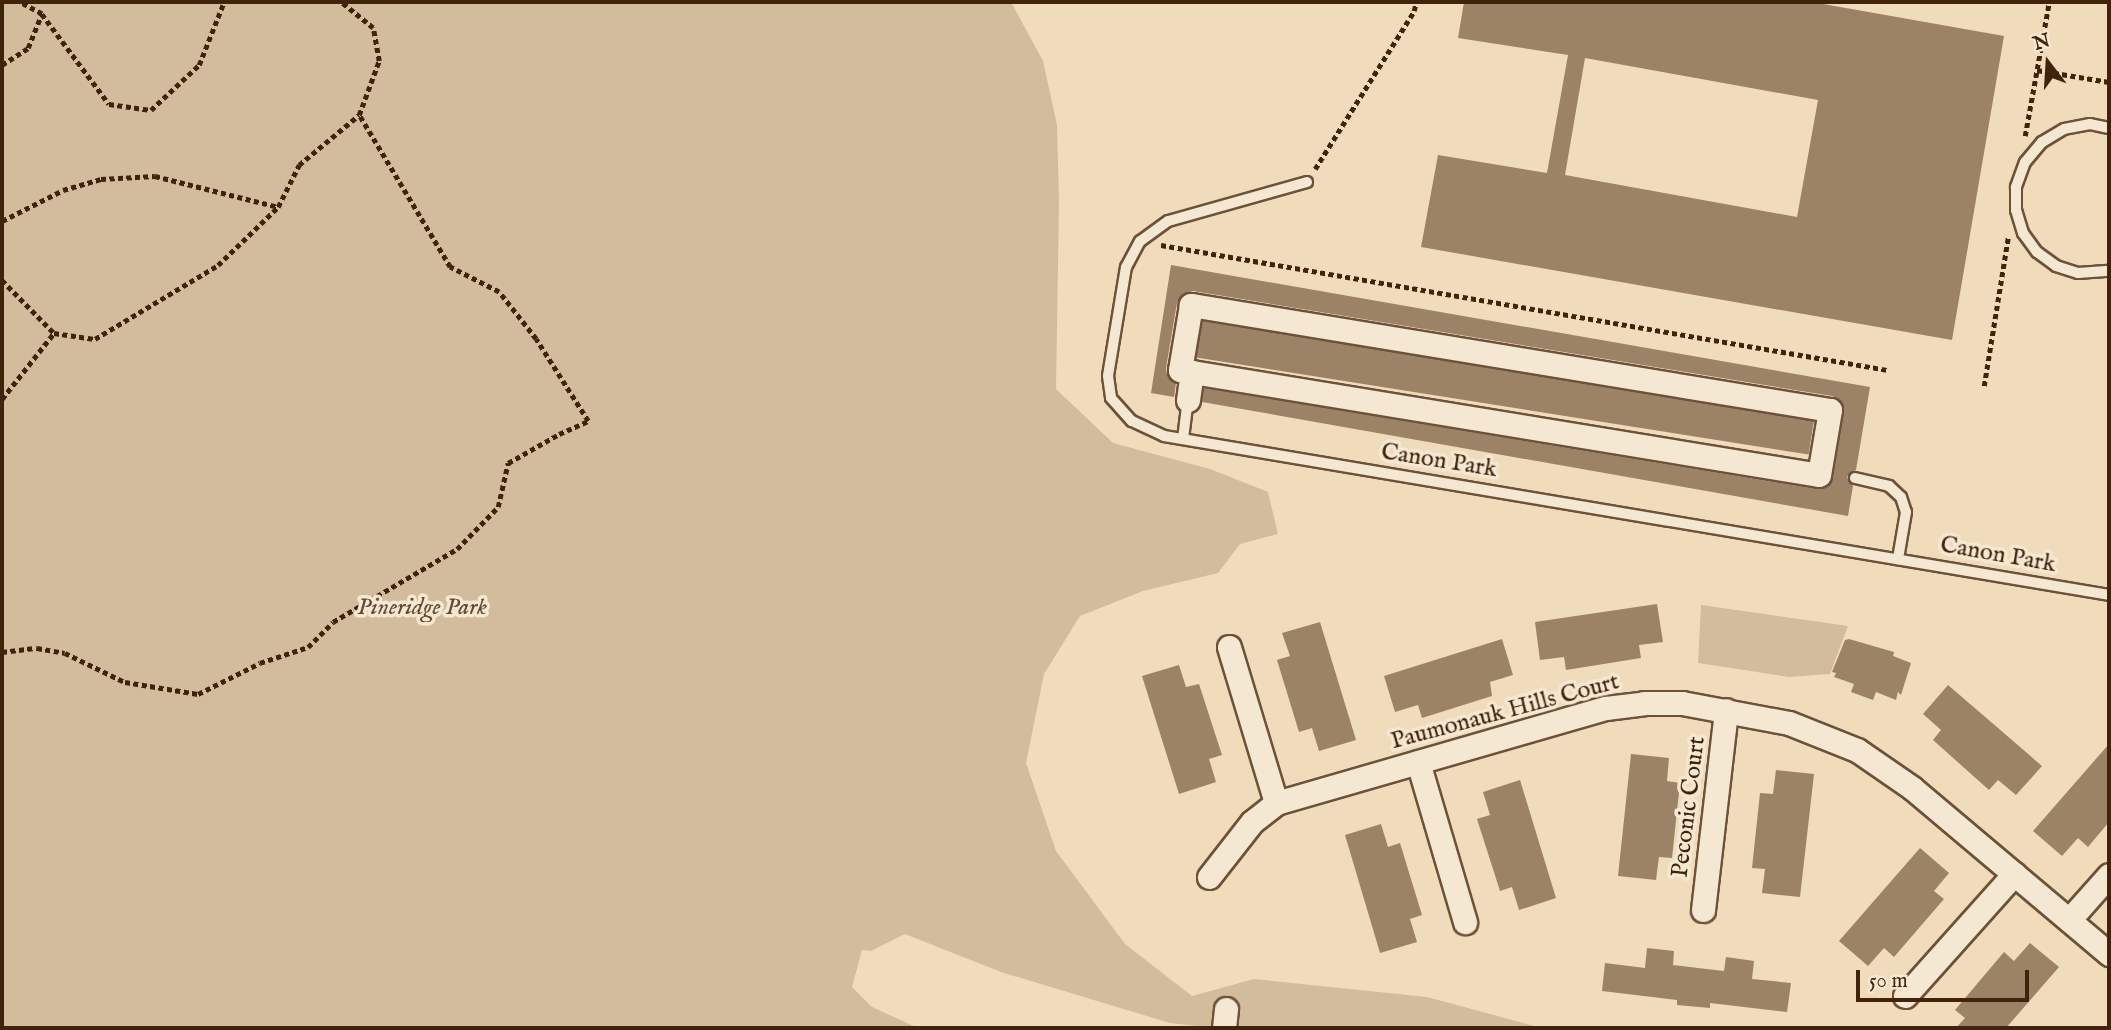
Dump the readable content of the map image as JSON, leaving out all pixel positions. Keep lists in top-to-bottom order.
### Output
{
  "streets": {
    "street": ["Paumonauk Hills Court", "Peconic Court"],
    "lane": ["Canon Park"]
  },
  "crossings": [
    ["Paumonauk Hills Court", "Peconic Court"]
  ],
  "parks": ["Pineridge Park"],
  "scale_bar": "50 m",
  "north": "top"
}
